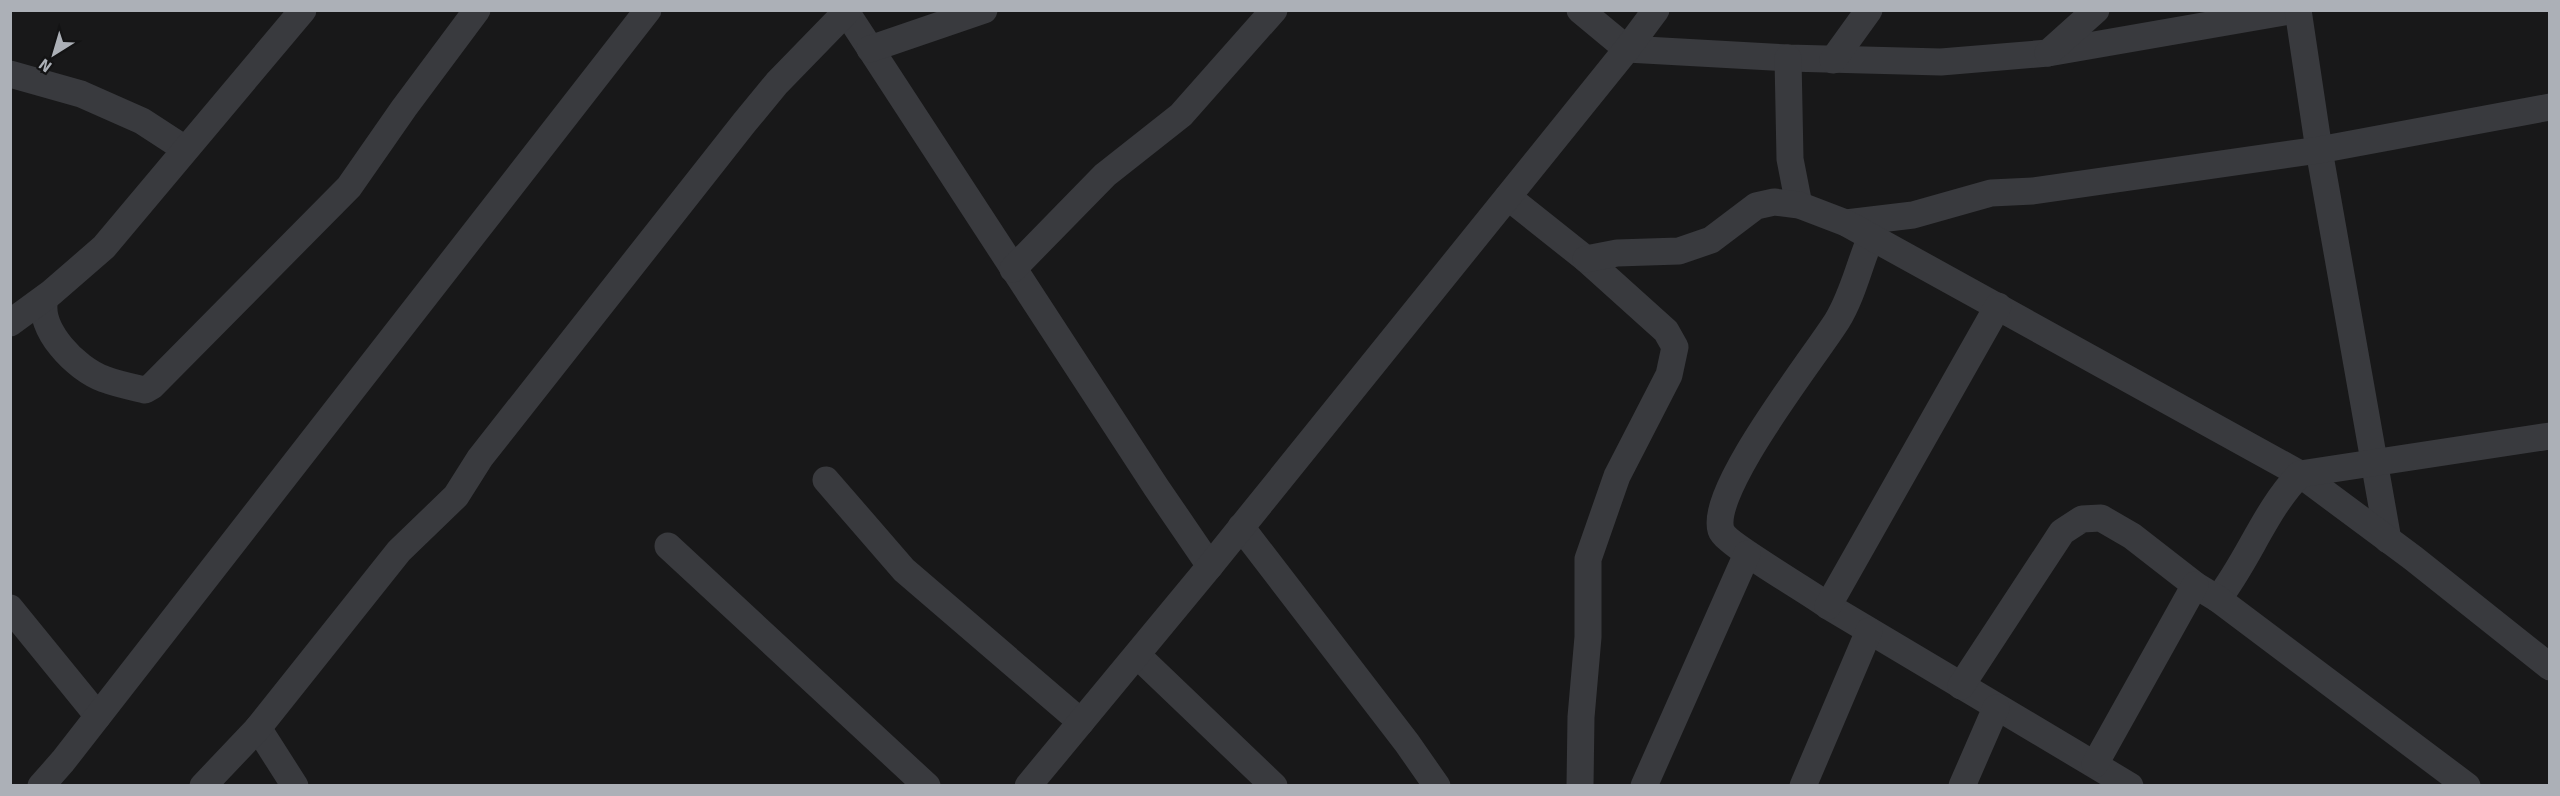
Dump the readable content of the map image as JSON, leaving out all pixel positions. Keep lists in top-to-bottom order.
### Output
{
  "north": "bottom left"
}
